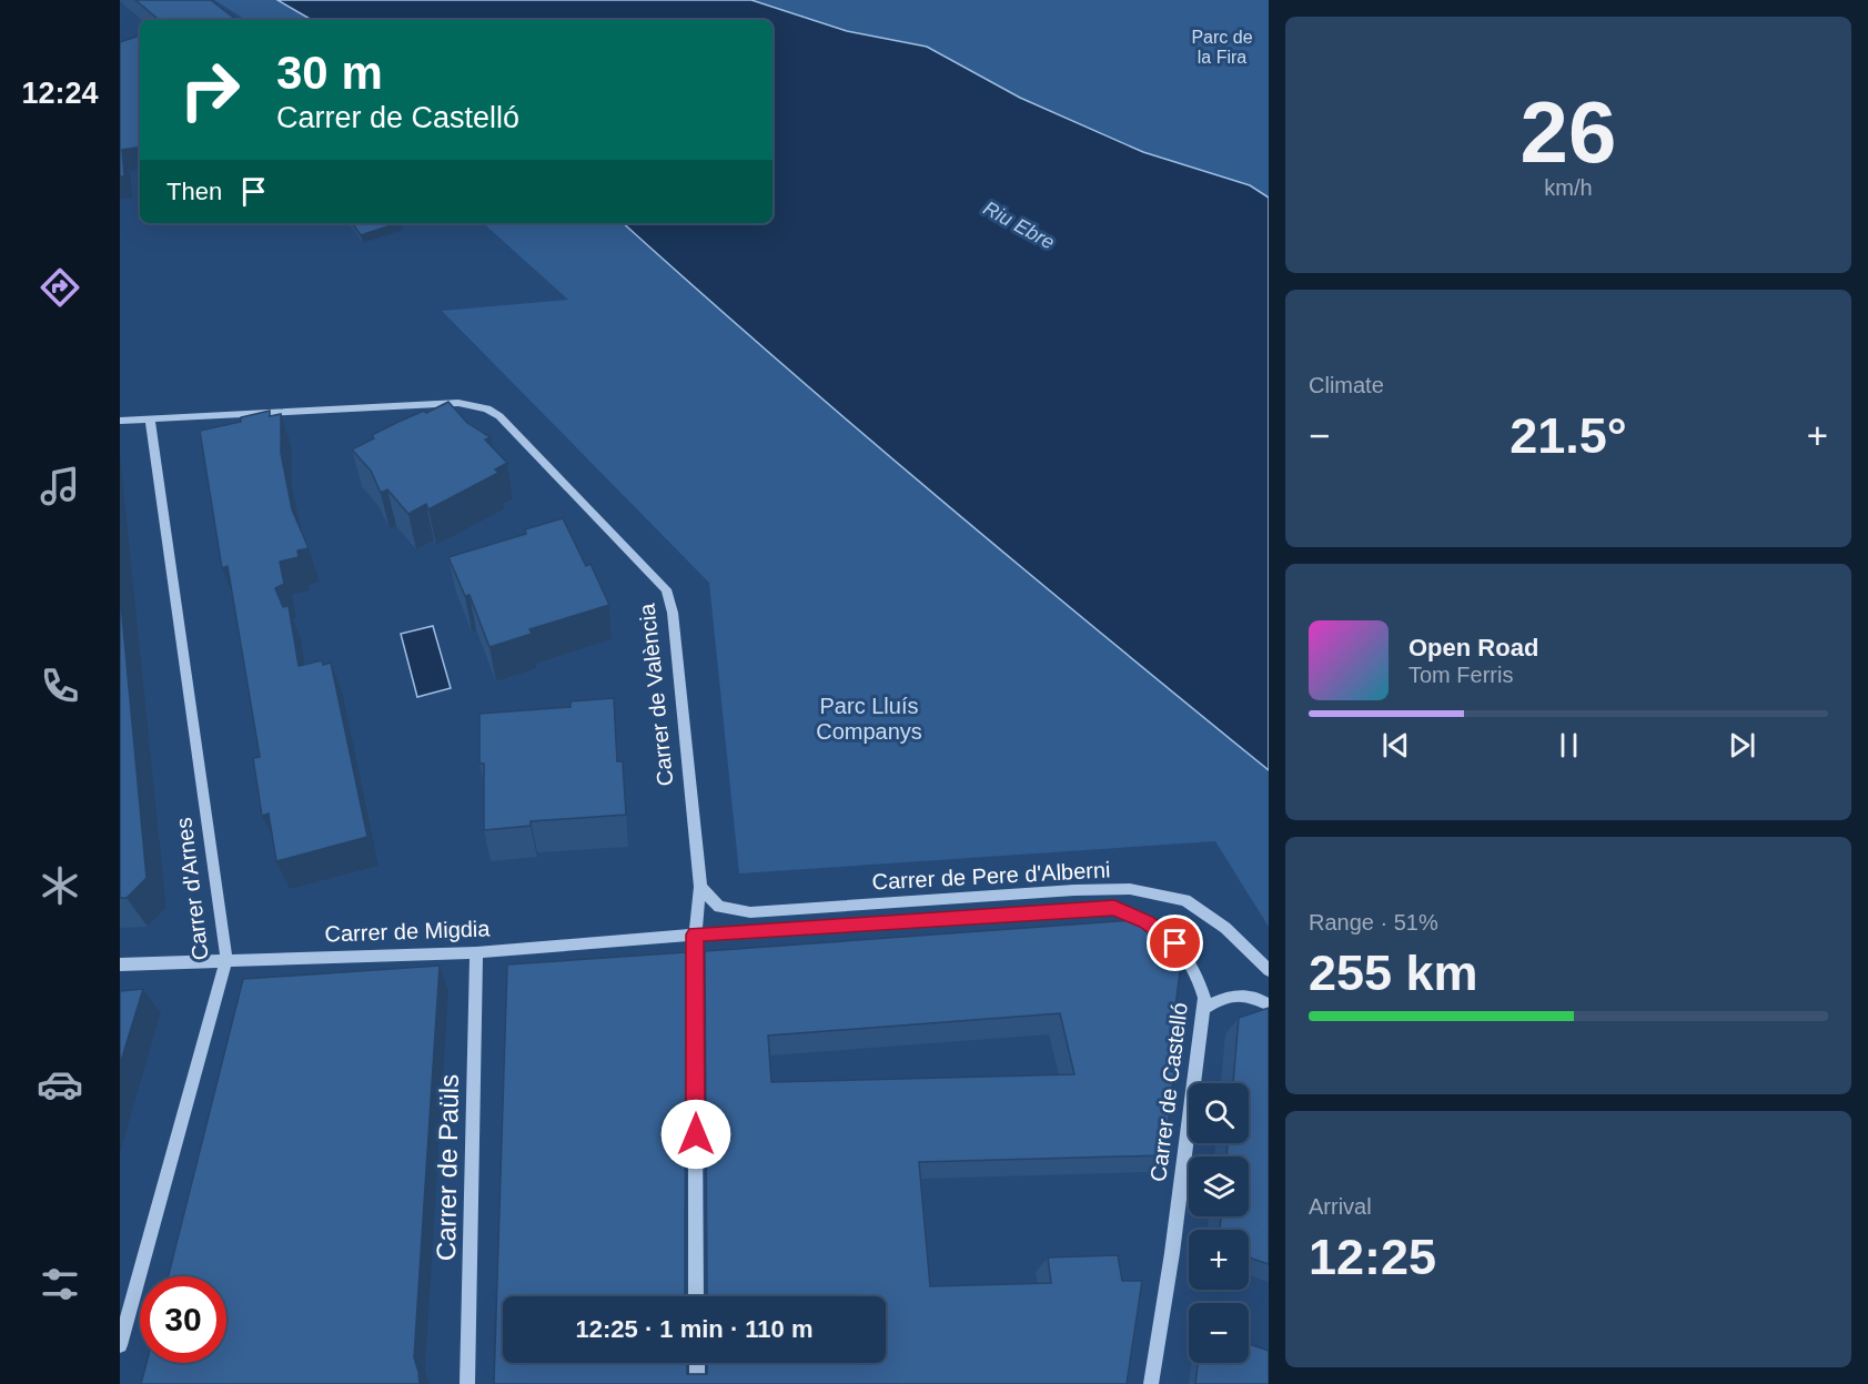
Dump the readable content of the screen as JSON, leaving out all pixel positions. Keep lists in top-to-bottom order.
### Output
{
  "streets": {
    "street": [
      "Carrer de València",
      "Carrer de Pere d'Alberni",
      "Carrer d'Arnes",
      "Carrer de Migdia",
      "Carrer de Castelló",
      "Carrer de Paüls"
    ]
  },
  "crossings": [
    ["Carrer de València", "Carrer de Pere d'Alberni"],
    ["Carrer de València", "Carrer d'Arnes"],
    ["Carrer de València", "Carrer de Migdia"],
    ["Carrer de València", "Carrer de Castelló"],
    ["Carrer d'Arnes", "Carrer de Migdia"],
    ["Carrer de Migdia", "Carrer de Castelló"],
    ["Carrer de Migdia", "Carrer de Paüls"]
  ],
  "water": ["Riu Ebre"],
  "parks": ["Parc de la Fira", "Parc Lluís Companys"],
  "page": {
    "tabs": "12:24",
    "tile": [
      ["26", "km/h"],
      "Climate",
      ["Range · 51%", "255 km"],
      ["Arrival", "12:25"]
    ],
    "turn": ["30 m", "Carrer de Castelló"],
    "then": "Then",
    "heat": ["−", "21.5°", "+"],
    "song": ["Open Road", "Tom Ferris"],
    "map_buttons": ["+", "−"],
    "limit": "30",
    "trip": "12:25 · 1 min · 110 m"
  }
}
